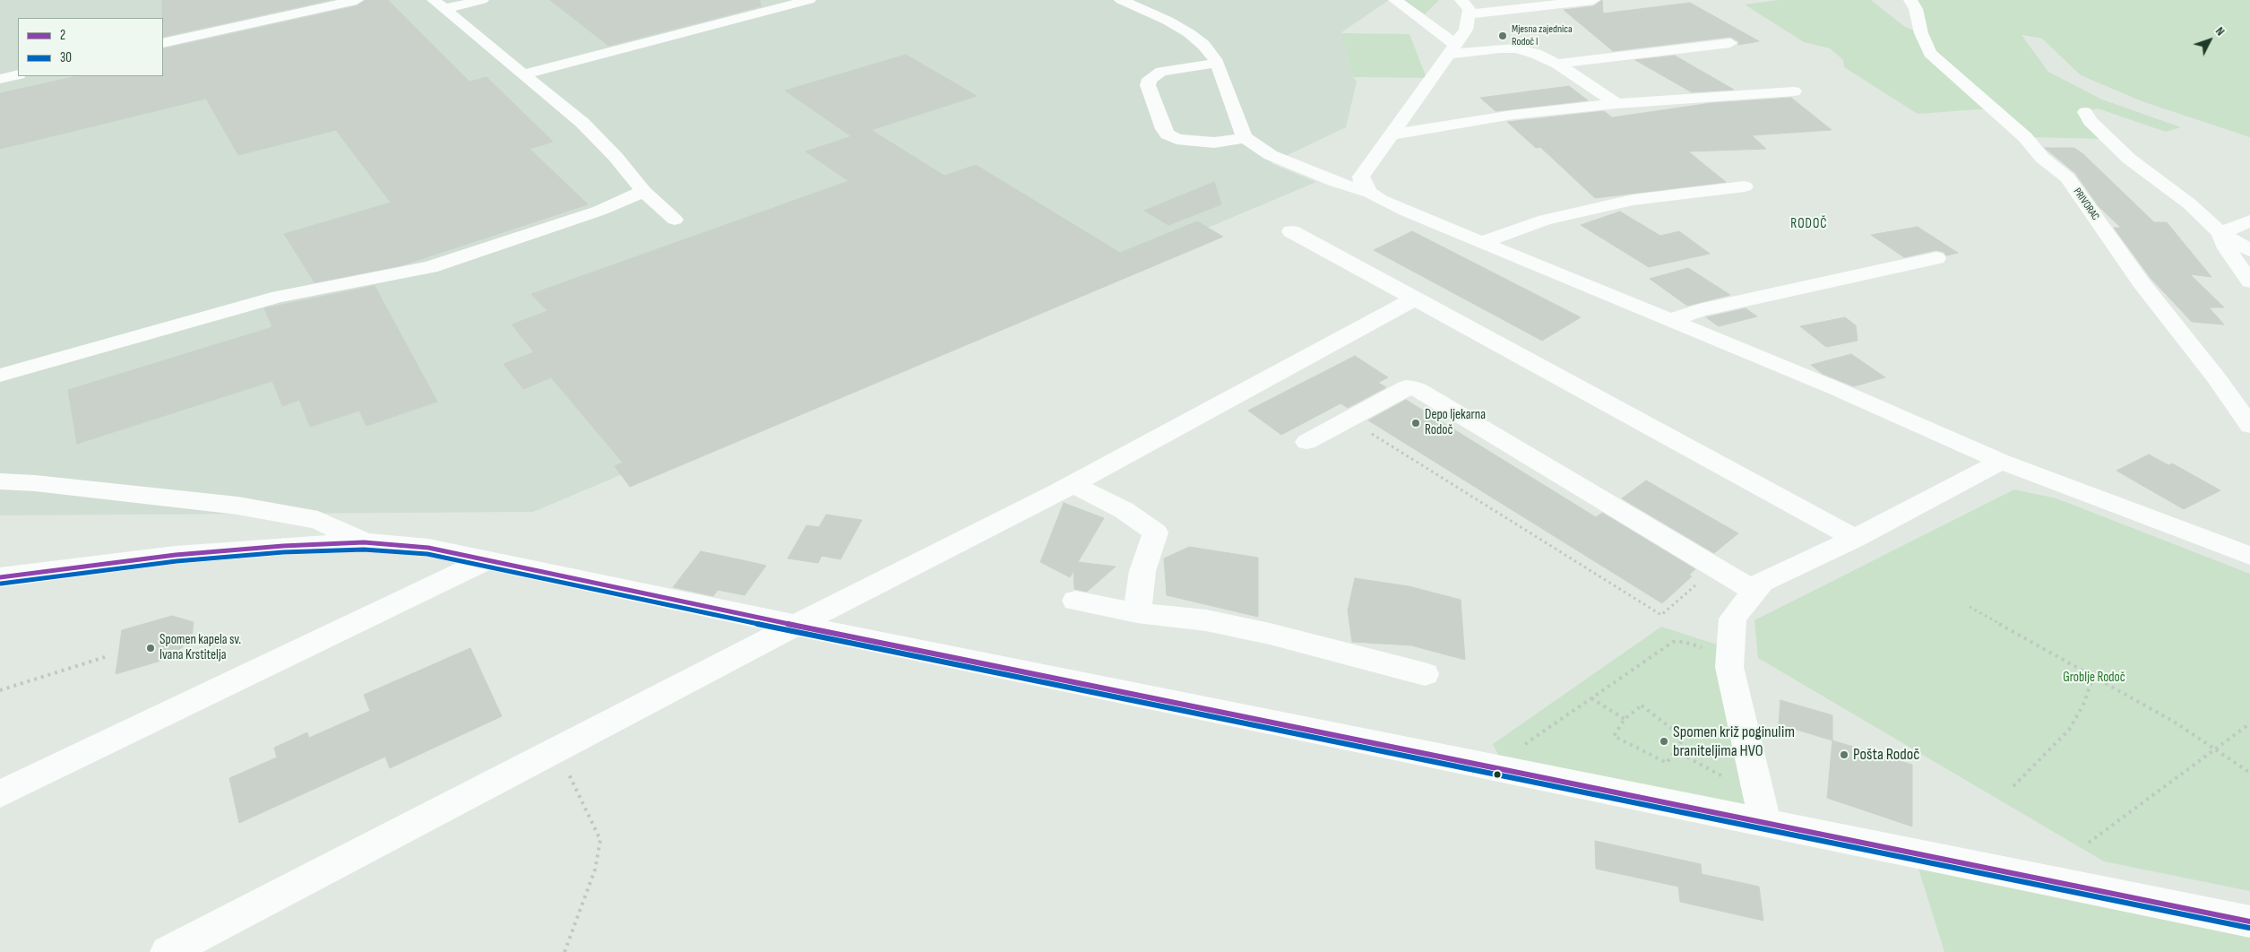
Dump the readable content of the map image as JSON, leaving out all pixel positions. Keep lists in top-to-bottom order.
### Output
{
  "streets": {
    "street": ["PRIVORAC"]
  },
  "districts": ["RODOČ"],
  "parks": ["Groblje Rodoč"],
  "places": [
    "Mjesna zajednica Rodoč I",
    "Depo ljekarna Rodoč",
    "Spomen kapela sv. Ivana Krstitelja",
    "Spomen križ poginulim braniteljima HVO",
    "Pošta Rodoč"
  ],
  "lines": ["transit line 2", "transit line 30"],
  "legend": ["2", "30"],
  "north": "top right"
}
